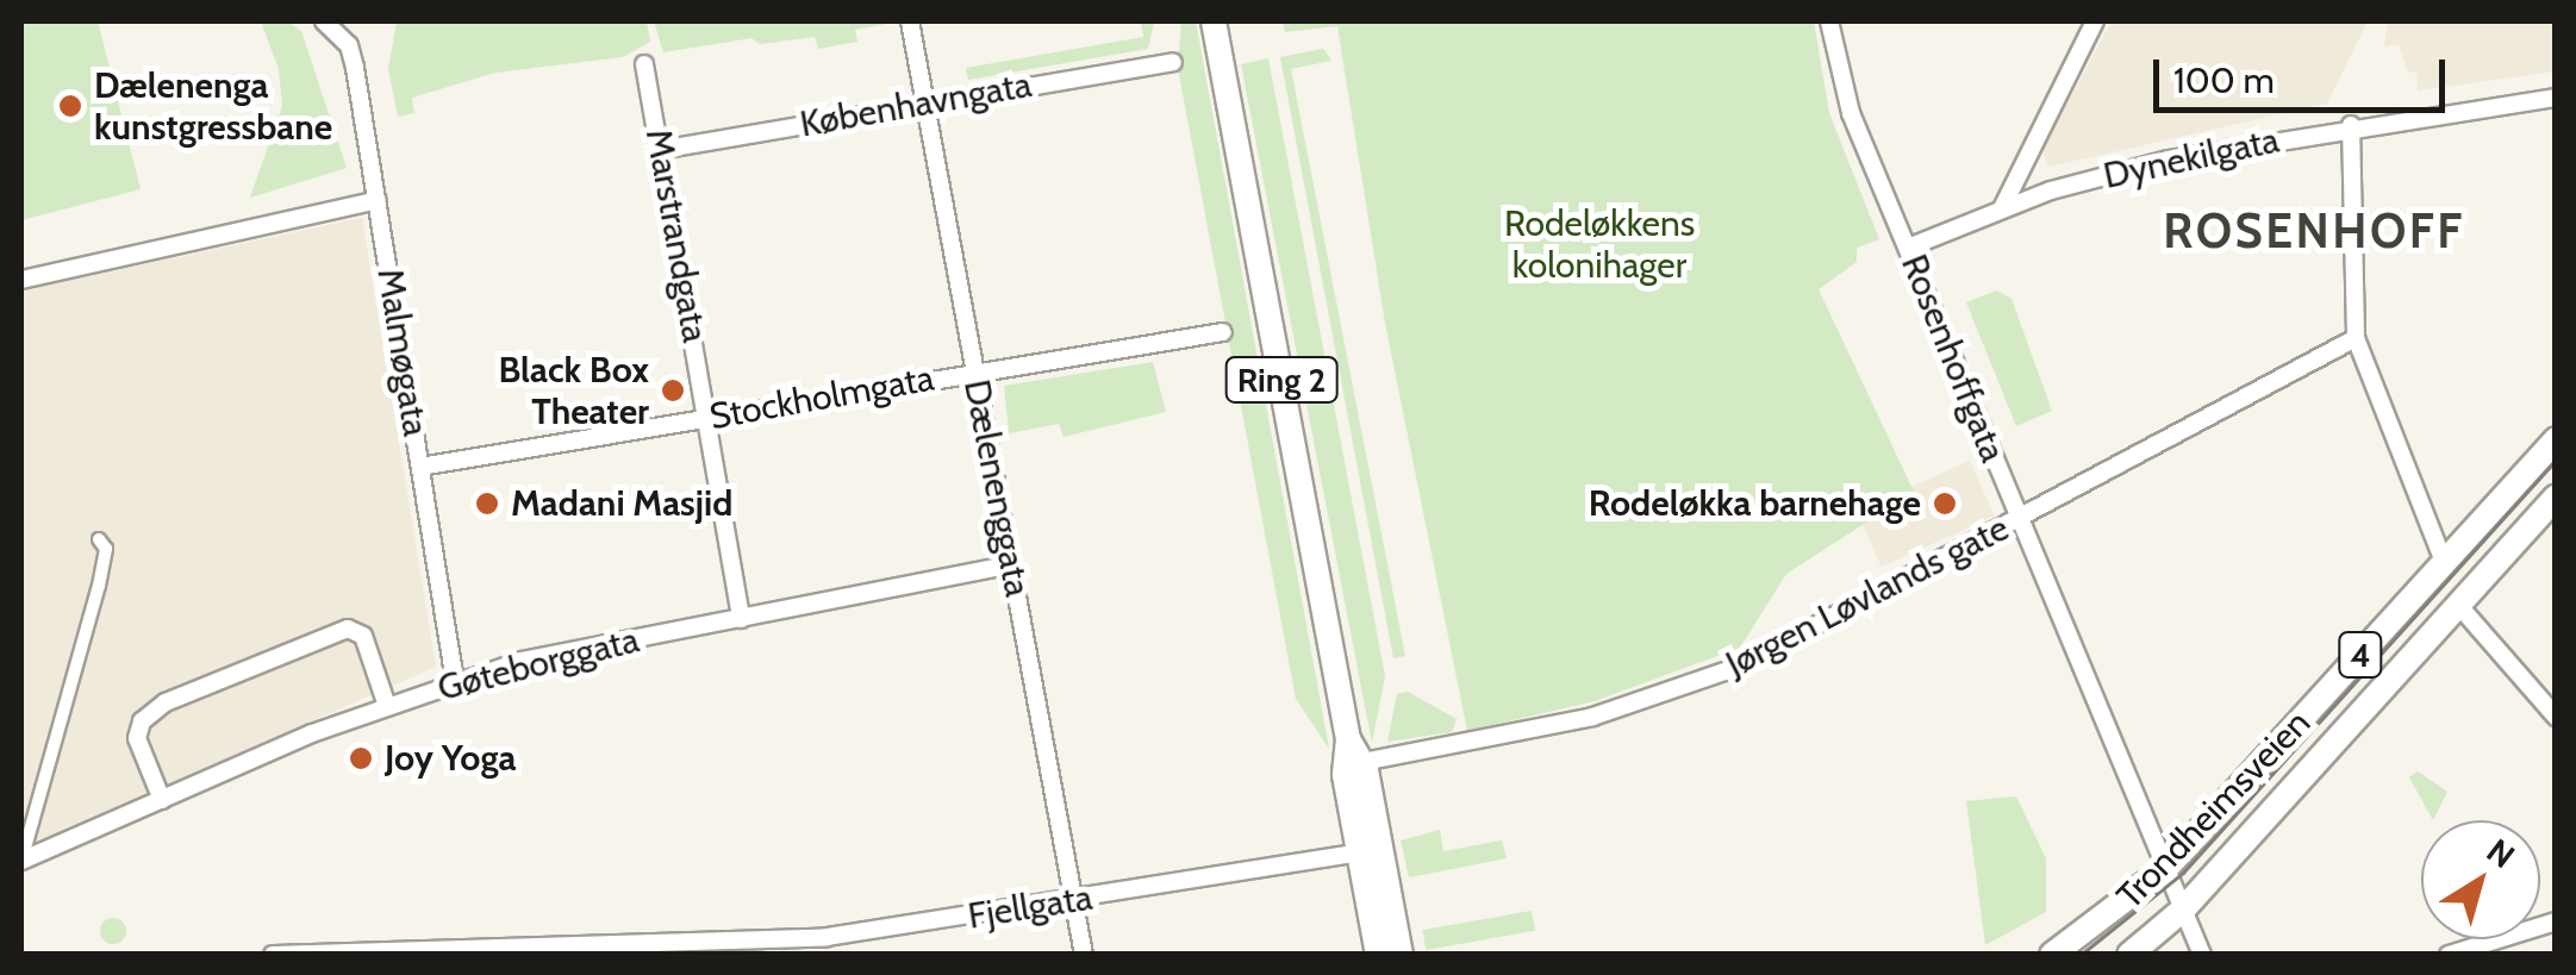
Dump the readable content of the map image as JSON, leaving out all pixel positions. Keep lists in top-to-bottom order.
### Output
{
  "streets": {
    "main road": ["Ring 2", "4", "Trondheimsveien"],
    "street": [
      "Københavngata",
      "Dynekilgata",
      "Marstrandgata",
      "Malmøgata",
      "Rosenhoffgata",
      "Stockholmgata",
      "Dælenenggata",
      "Jørgen Løvlands gate",
      "Gøteborggata",
      "Fjellgata"
    ]
  },
  "crossings": [
    ["Københavngata", "Marstrandgata"],
    ["Københavngata", "Dælenenggata"],
    ["Dynekilgata", "Rosenhoffgata"],
    ["Marstrandgata", "Stockholmgata"],
    ["Marstrandgata", "Gøteborggata"],
    ["Malmøgata", "Stockholmgata"],
    ["Malmøgata", "Gøteborggata"],
    ["Rosenhoffgata", "Jørgen Løvlands gate"],
    ["Rosenhoffgata", "Trondheimsveien"],
    ["Ring 2", "Jørgen Løvlands gate"],
    ["Ring 2", "Fjellgata"],
    ["Stockholmgata", "Dælenenggata"],
    ["Dælenenggata", "Gøteborggata"],
    ["Dælenenggata", "Fjellgata"]
  ],
  "districts": ["ROSENHOFF"],
  "parks": ["Rodeløkkens kolonihager"],
  "places": [
    "Dælenenga kunstgressbane",
    "Black Box Theater",
    "Madani Masjid",
    "Rodeløkka barnehage",
    "Joy Yoga"
  ],
  "scale_bar": "100 m",
  "north": "top right"
}
